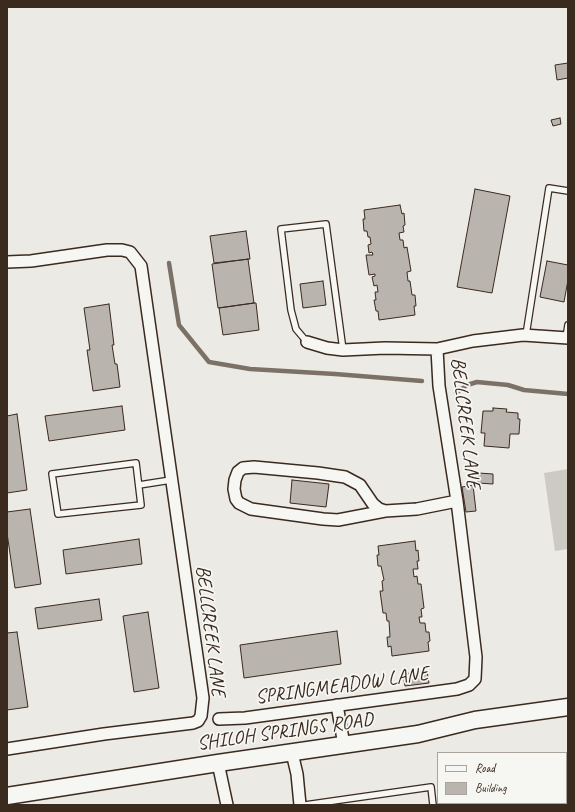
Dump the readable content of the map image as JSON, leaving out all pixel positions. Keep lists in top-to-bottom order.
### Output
{
  "streets": {
    "street": ["BELLCREEK LANE", "SPRINGMEADOW LANE", "SHILOH SPRINGS ROAD"]
  },
  "crossings": [
    ["BELLCREEK LANE", "SPRINGMEADOW LANE"]
  ],
  "legend": ["Road", "Building"]
}
